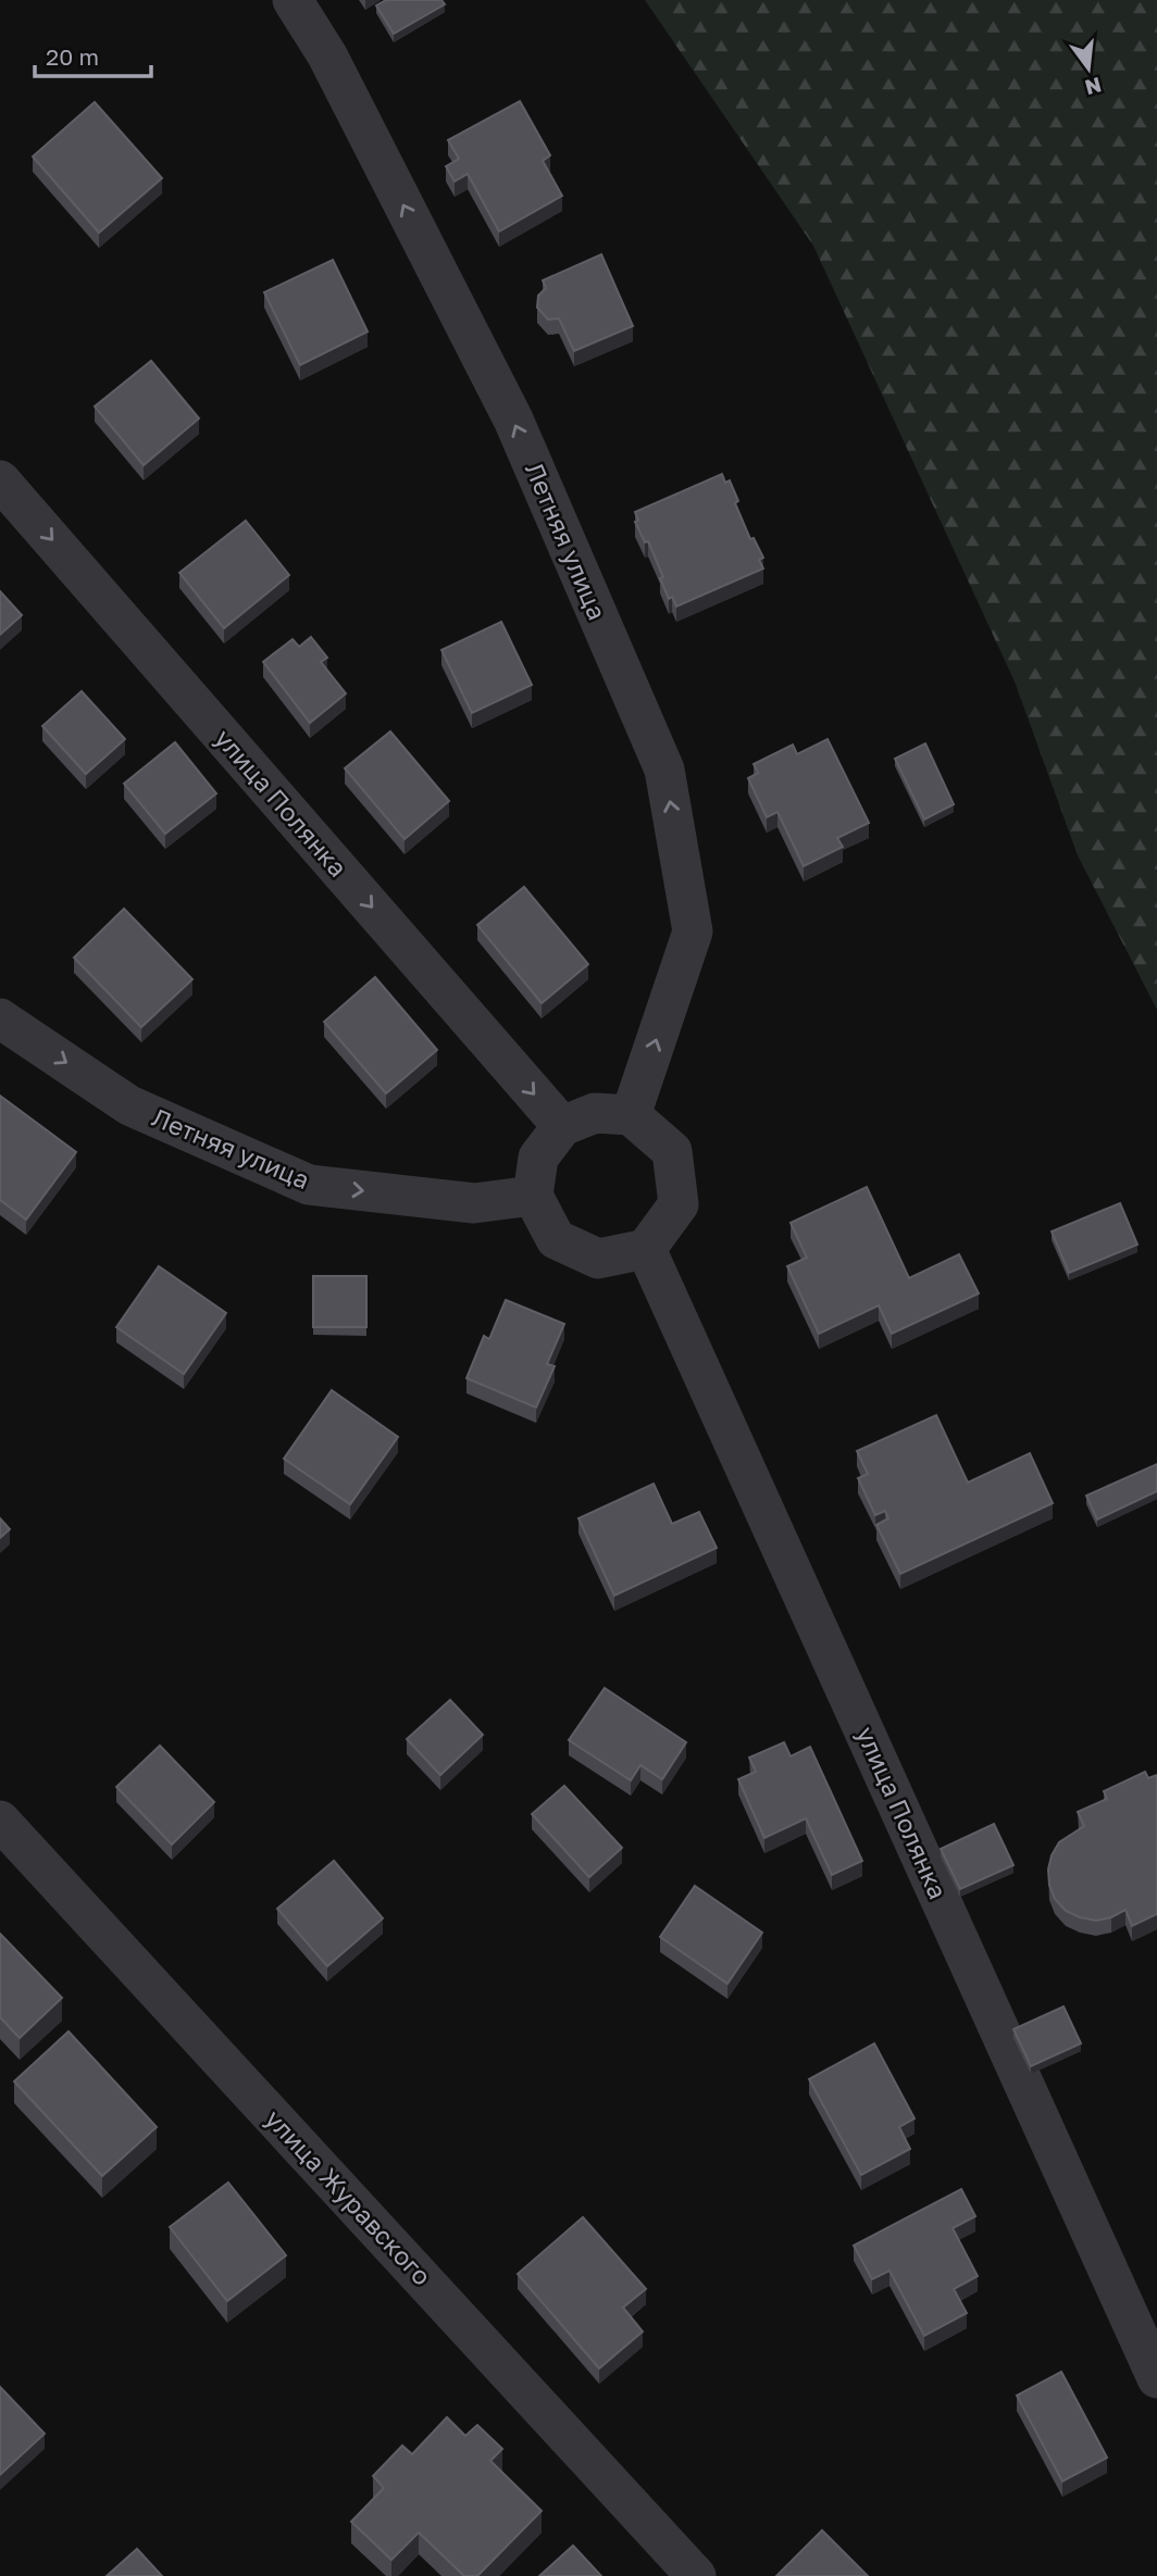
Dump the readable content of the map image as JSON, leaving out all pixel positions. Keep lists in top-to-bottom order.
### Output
{
  "streets": {
    "street": ["Летняя улица", "улица Полянка", "улица Журавского"]
  },
  "crossings": [
    ["Летняя улица", "улица Полянка"]
  ],
  "one_way": ["улица Полянка"],
  "scale_bar": "20 m",
  "north": "bottom"
}
